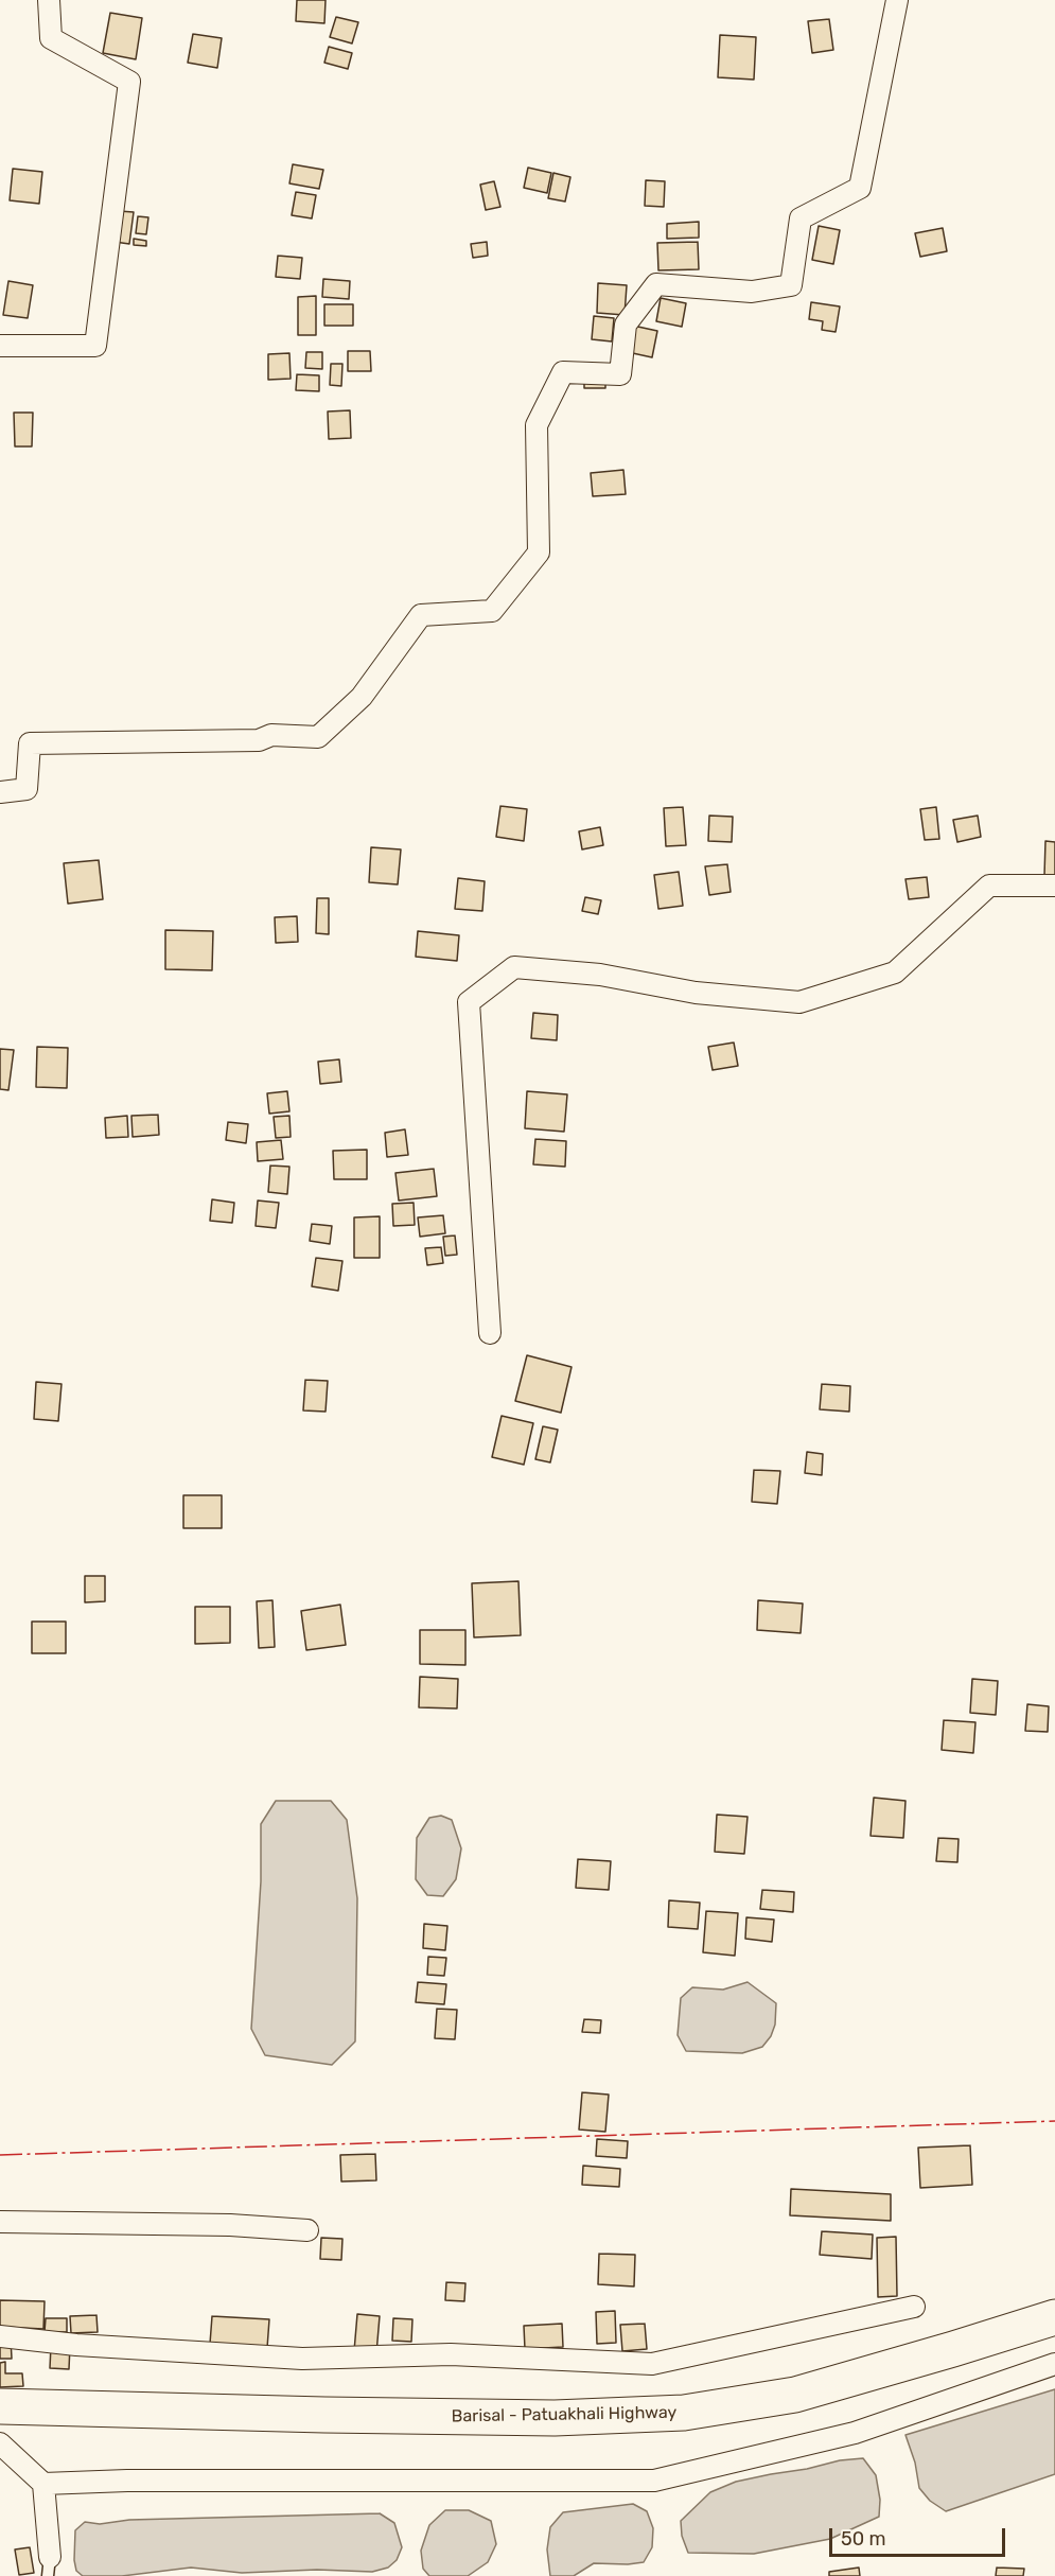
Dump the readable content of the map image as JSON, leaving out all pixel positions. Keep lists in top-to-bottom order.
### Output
{
  "streets": {
    "highway": ["Barisal - Patuakhali Highway"]
  },
  "scale_bar": "50 m"
}
